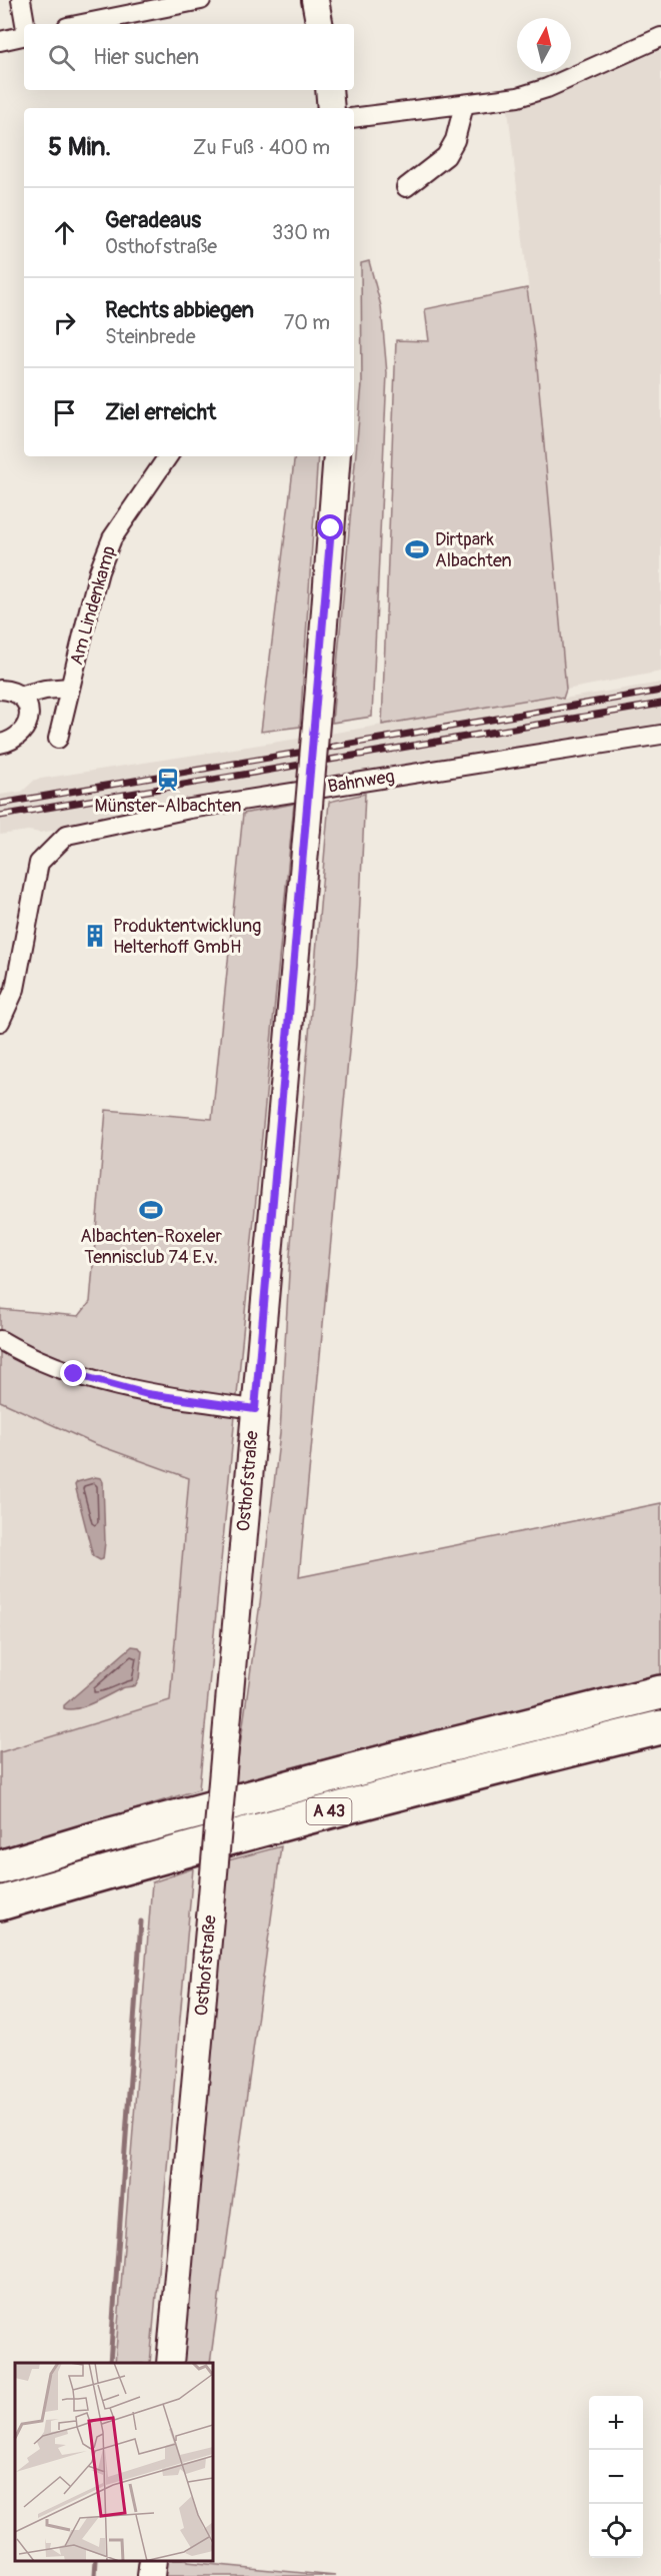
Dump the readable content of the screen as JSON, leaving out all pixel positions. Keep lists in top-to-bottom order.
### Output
{
  "streets": {
    "highway": ["A 43"],
    "street": ["Am Lindenkamp", "Bahnweg", "Osthofstraße"]
  },
  "places": {
    "sports": ["Dirtpark Albachten", "Albachten-Roxeler Tennisclub 74 E.v."],
    "station": ["Münster-Albachten"],
    "building": ["Produktentwicklung Helterhoff GmbH"]
  },
  "north": "top",
  "page": {
    "search": "Hier suchen",
    "heading": ["5 Min.", "Zu Fuß · 400 m"],
    "list": [
      ["Geradeaus", "Osthofstraße", "330 m"],
      ["Rechts abbiegen", "Steinbrede", "70 m"],
      "Ziel erreicht"
    ],
    "map_buttons": ["+", "−"]
  }
}
